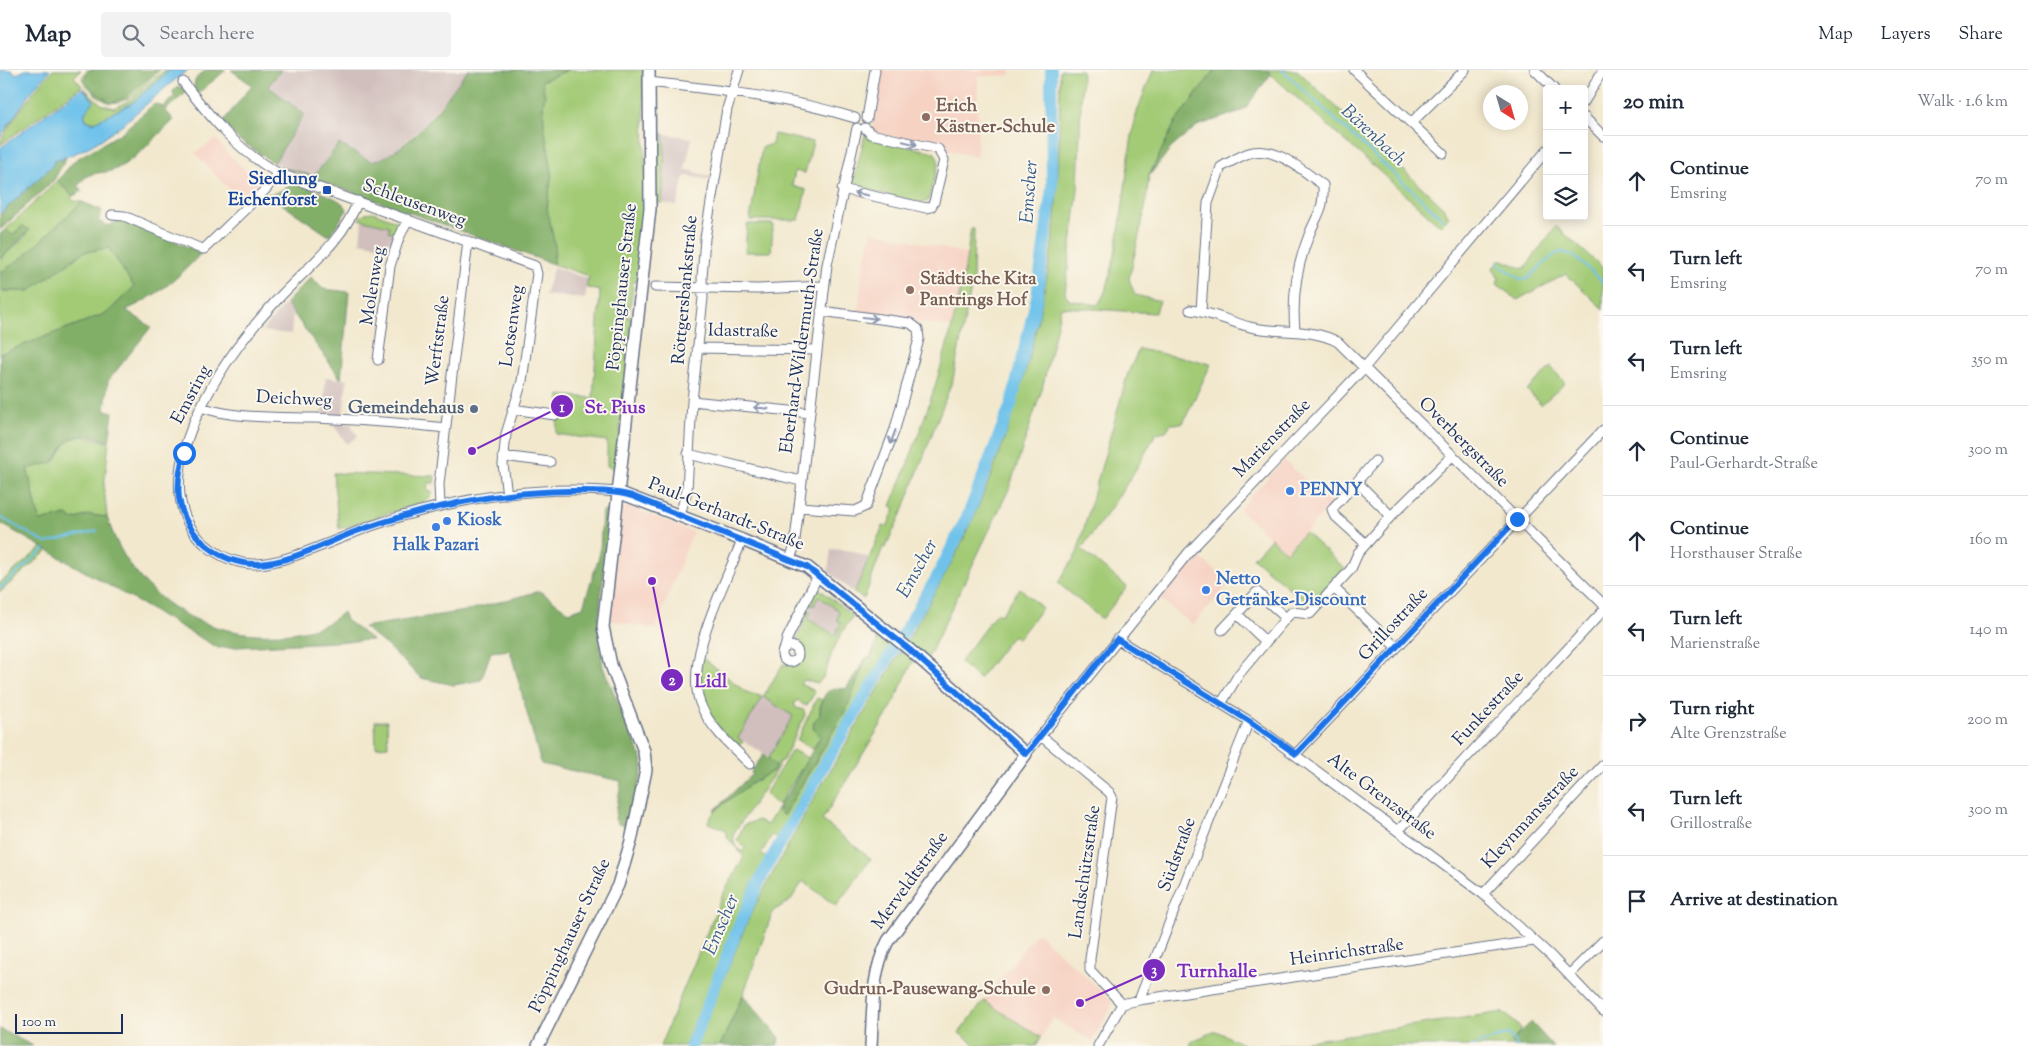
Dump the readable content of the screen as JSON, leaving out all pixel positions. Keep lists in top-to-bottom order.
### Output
{
  "streets": {
    "main road": ["Pöppinghauser Straße", "Paul-Gerhardt-Straße", "Merveldtstraße"],
    "street": [
      "Schleusenweg",
      "Molenweg",
      "Röttgersbankstraße",
      "Lotsenweg",
      "Idastraße",
      "Werftstraße",
      "Eberhard-Wildermuth-Straße",
      "Emsring",
      "Deichweg",
      "Marienstraße",
      "Overbergstraße",
      "Grillostraße",
      "Funkestraße",
      "Alte Grenzstraße",
      "Kleynmansstraße",
      "Südstraße",
      "Landschützstraße",
      "Heinrichstraße"
    ]
  },
  "crossings": [
    ["Schleusenweg", "Molenweg"],
    ["Schleusenweg", "Lotsenweg"],
    ["Schleusenweg", "Werftstraße"],
    ["Schleusenweg", "Emsring"],
    ["Pöppinghauser Straße", "Emsring"],
    ["Pöppinghauser Straße", "Paul-Gerhardt-Straße"],
    ["Röttgersbankstraße", "Idastraße"],
    ["Röttgersbankstraße", "Paul-Gerhardt-Straße"],
    ["Lotsenweg", "Emsring"],
    ["Idastraße", "Eberhard-Wildermuth-Straße"],
    ["Werftstraße", "Emsring"],
    ["Werftstraße", "Deichweg"],
    ["Eberhard-Wildermuth-Straße", "Paul-Gerhardt-Straße"],
    ["Emsring", "Deichweg"],
    ["Emsring", "Paul-Gerhardt-Straße"],
    ["Marienstraße", "Overbergstraße"],
    ["Marienstraße", "Paul-Gerhardt-Straße"],
    ["Marienstraße", "Alte Grenzstraße"],
    ["Marienstraße", "Landschützstraße"],
    ["Marienstraße", "Merveldtstraße"],
    ["Overbergstraße", "Grillostraße"],
    ["Paul-Gerhardt-Straße", "Merveldtstraße"],
    ["Grillostraße", "Alte Grenzstraße"],
    ["Funkestraße", "Alte Grenzstraße"],
    ["Alte Grenzstraße", "Kleynmansstraße"],
    ["Alte Grenzstraße", "Südstraße"],
    ["Alte Grenzstraße", "Heinrichstraße"],
    ["Südstraße", "Heinrichstraße"],
    ["Landschützstraße", "Heinrichstraße"]
  ],
  "water": ["Bärenbach", "Emscher"],
  "places": {
    "other": [
      "Erich Kästner-Schule",
      "Städtische Kita Pantrings Hof",
      "Gemeindehaus",
      "St. Pius",
      "PENNY",
      "Kiosk",
      "Halk Pazari",
      "Lidl",
      "Netto Getränke-Discount",
      "Gudrun-Pausewang-Schule",
      "Turnhalle"
    ],
    "transit": ["Siedlung Eichenforst"]
  },
  "scale_bar": "100 m",
  "north": "bottom right",
  "page": {
    "header": "Map",
    "search": "Search here",
    "nav": ["Map", "Layers", "Share"],
    "heading": ["20 min", "Walk · 1.6 km"],
    "map_buttons": ["+", "−"],
    "list": [
      ["Continue", "Emsring", "70 m"],
      ["Turn left", "Emsring", "70 m"],
      ["Turn left", "Emsring", "350 m"],
      ["Continue", "Paul-Gerhardt-Straße", "300 m"],
      ["Continue", "Horsthauser Straße", "160 m"],
      ["Turn left", "Marienstraße", "140 m"],
      ["Turn right", "Alte Grenzstraße", "200 m"],
      ["Turn left", "Grillostraße", "300 m"],
      "Arrive at destination"
    ],
    "scale": "100 m"
  }
}
